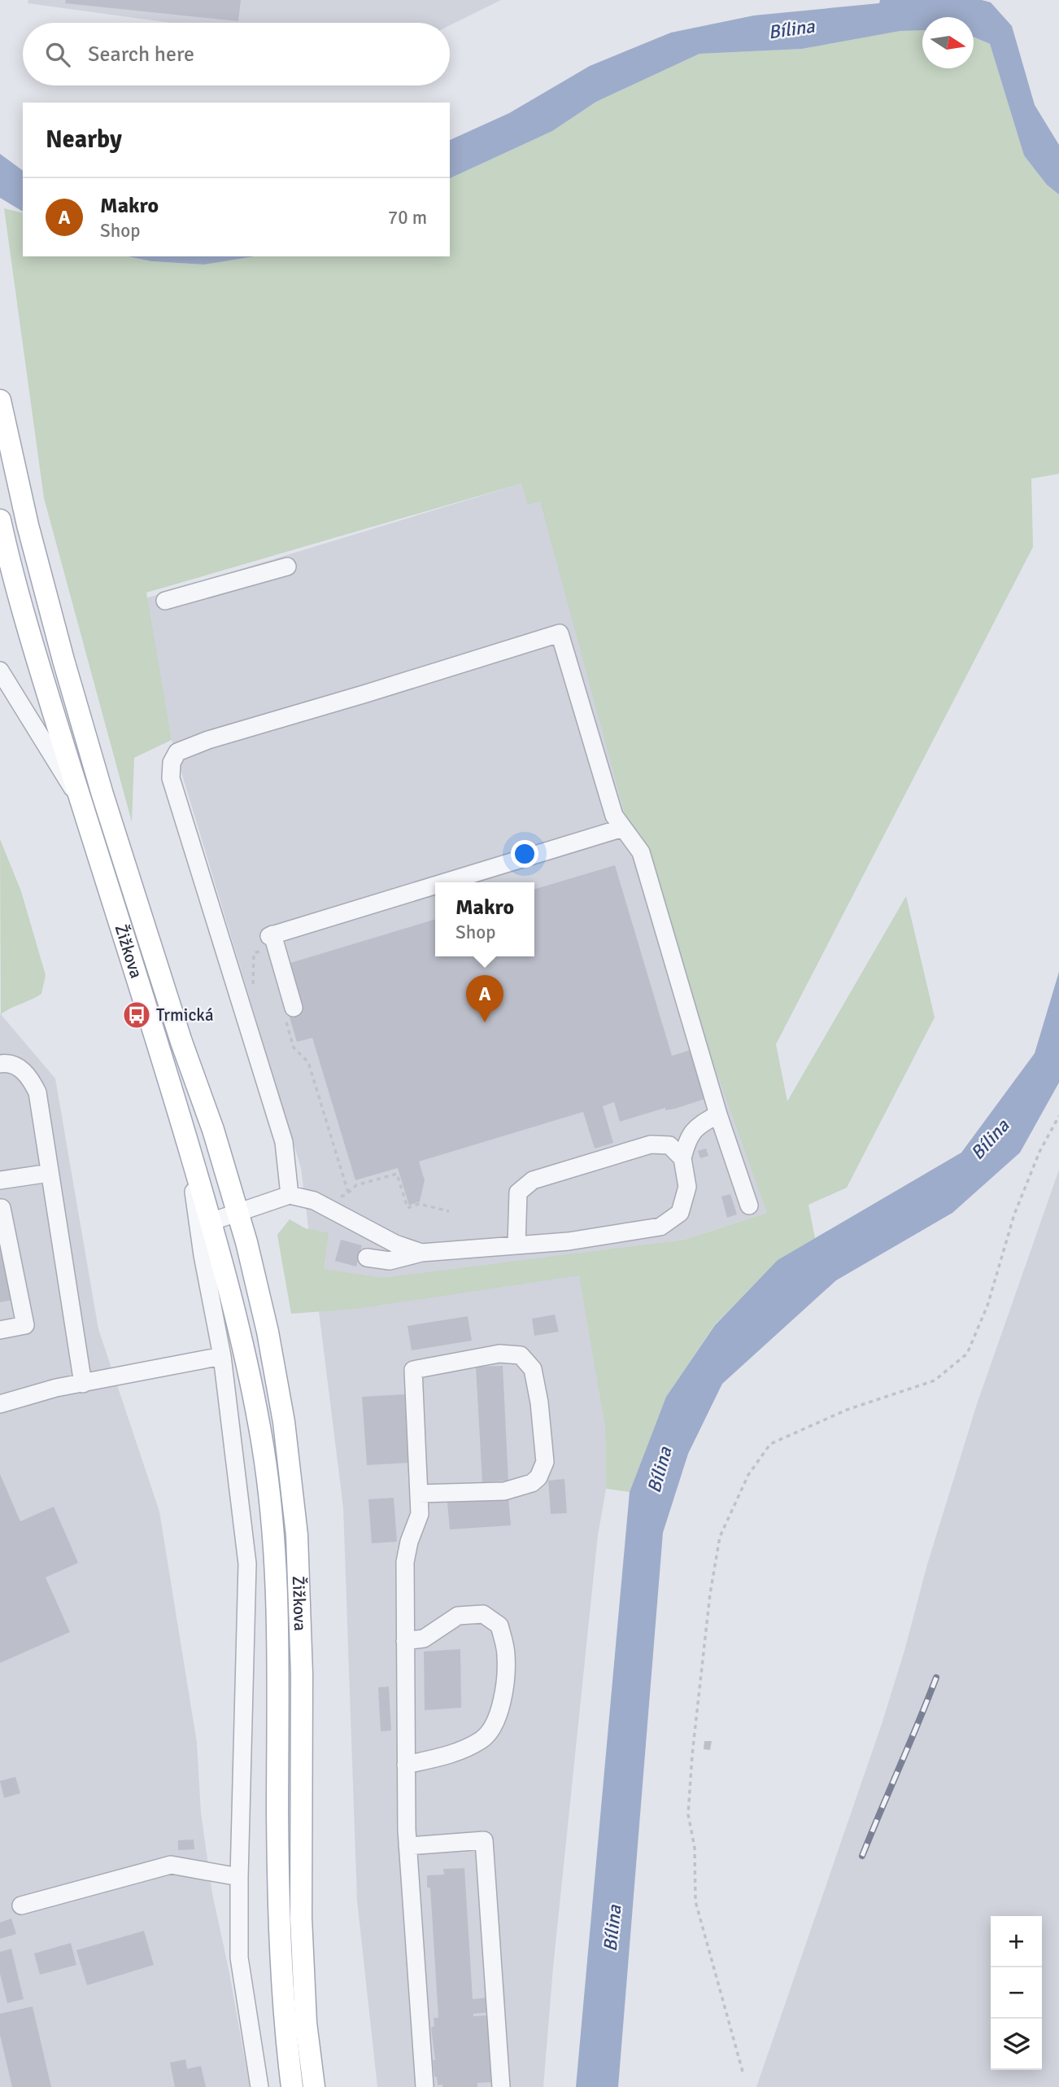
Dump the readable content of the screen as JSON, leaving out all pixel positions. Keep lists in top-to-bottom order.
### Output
{
  "streets": {
    "main road": ["Žižkova"]
  },
  "water": ["Bílina"],
  "places": {
    "bus stop": ["Trmická"]
  },
  "north": "right",
  "page": {
    "search": "Search here",
    "heading": "Nearby",
    "list": [
      {
        "mark": "A",
        "name": "Makro",
        "note": "Shop",
        "value": "70 m"
      }
    ],
    "popup": ["Makro", "Shop"],
    "pins": "A",
    "map_buttons": ["+", "−"]
  }
}
